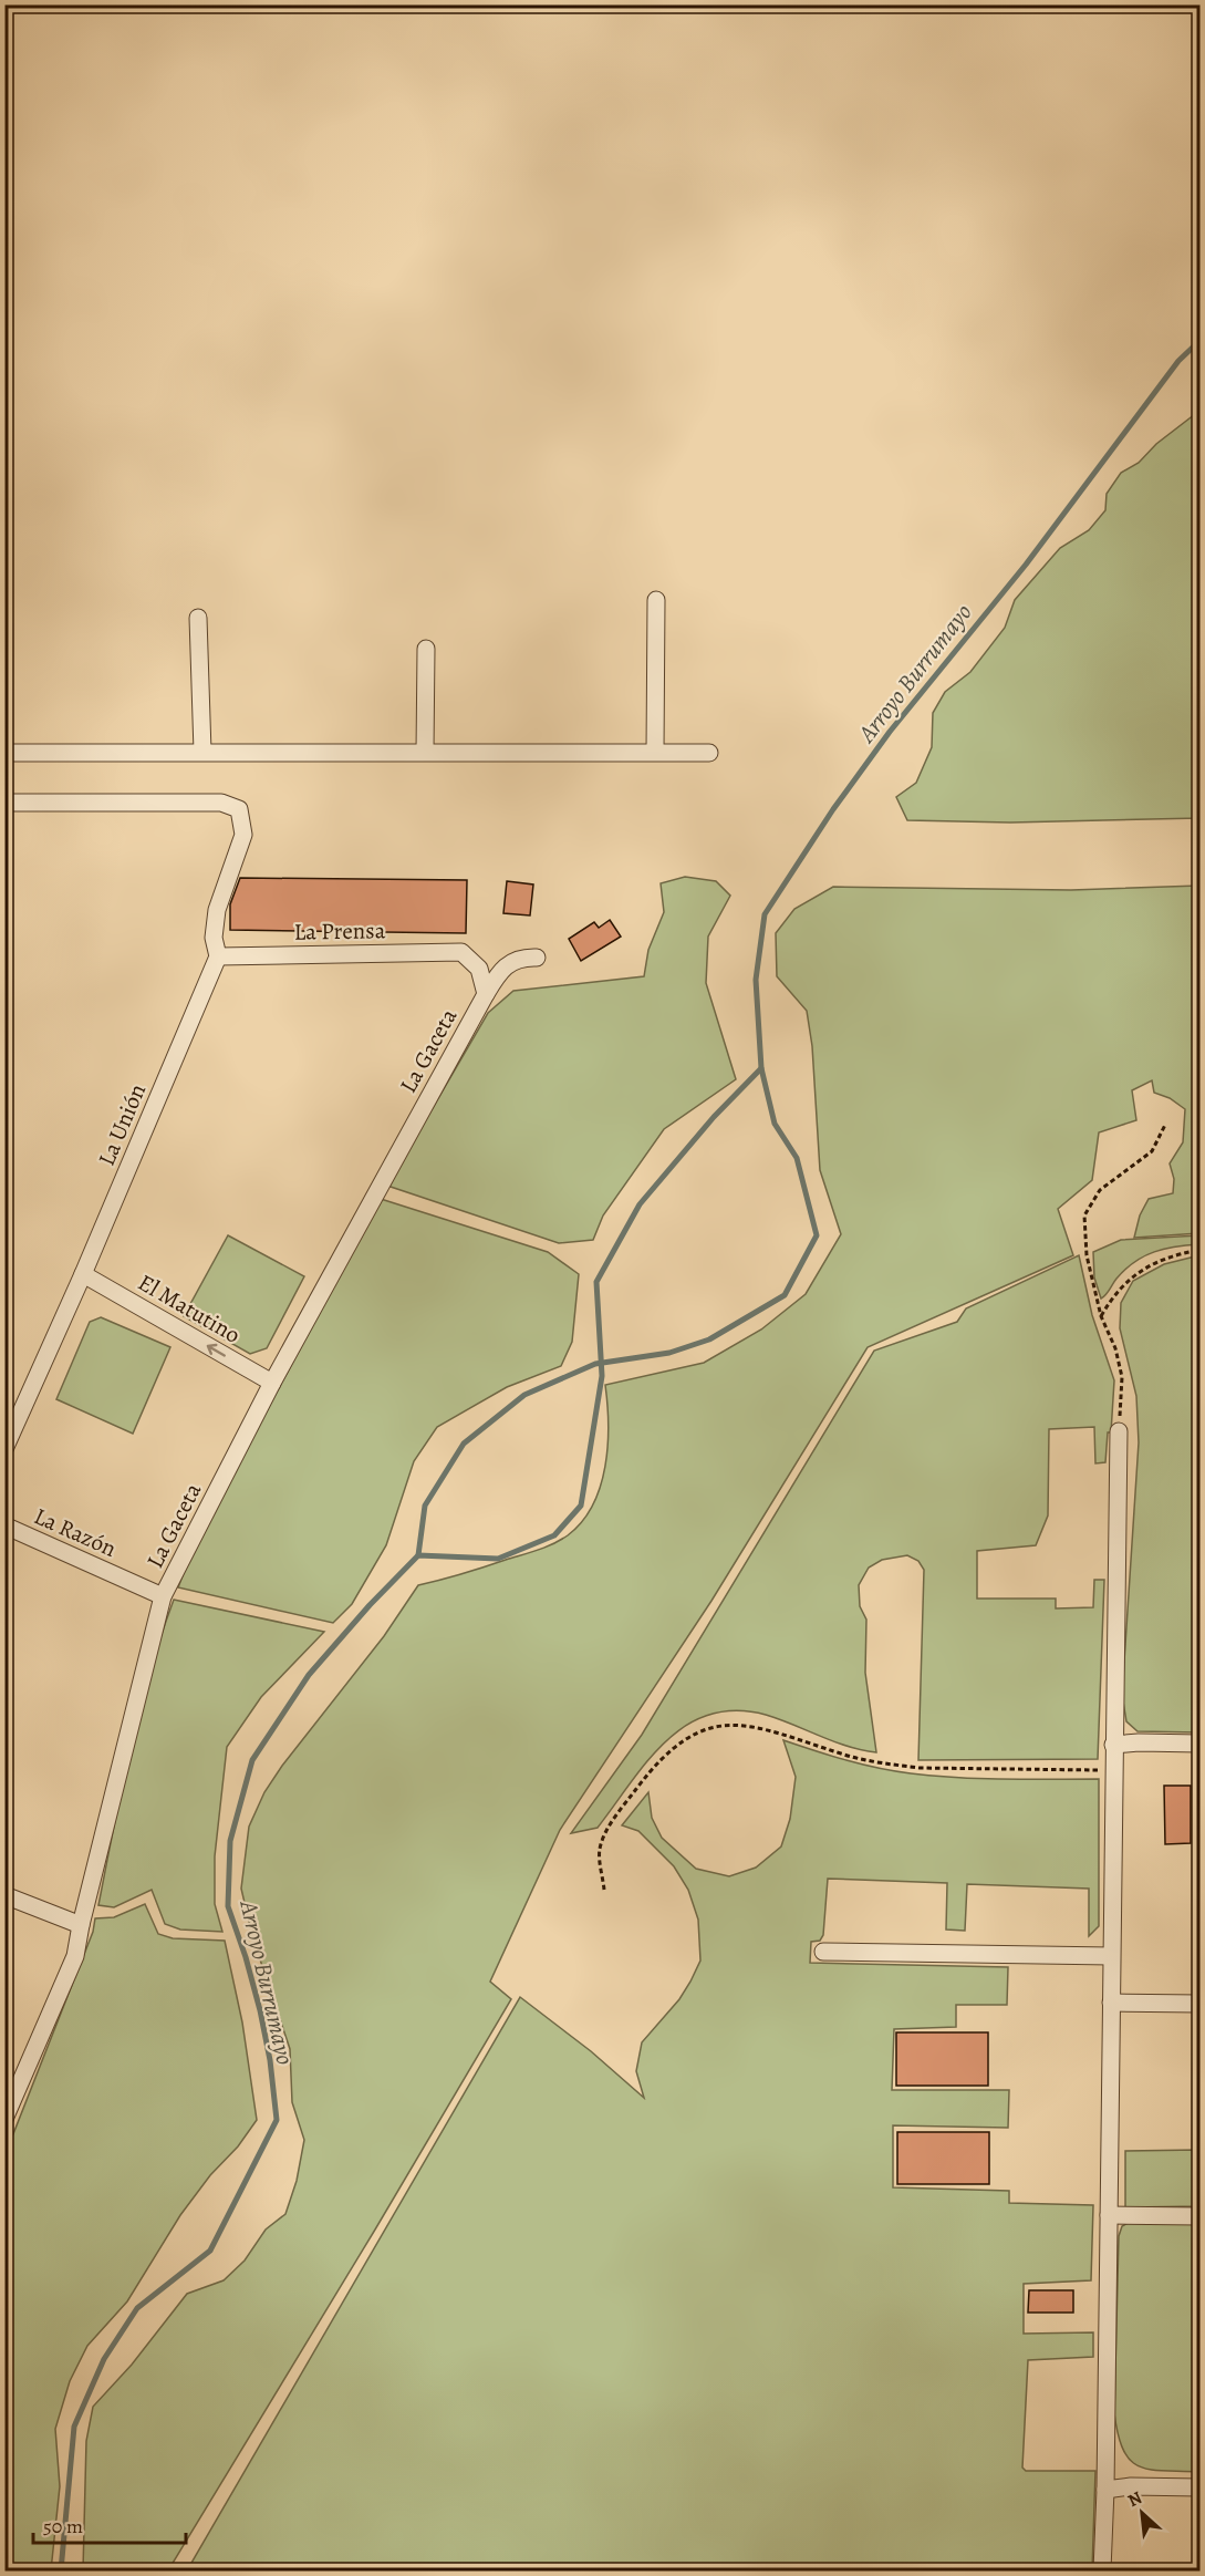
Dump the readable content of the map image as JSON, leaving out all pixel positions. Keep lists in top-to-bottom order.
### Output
{
  "streets": {
    "street": [
      "La Prensa",
      "La Gaceta",
      "La Unión",
      "El Matutino",
      "La Razón"
    ]
  },
  "crossings": [
    ["La Prensa", "La Gaceta"],
    ["La Prensa", "La Unión"],
    ["La Gaceta", "El Matutino"],
    ["La Gaceta", "La Razón"],
    ["La Unión", "El Matutino"]
  ],
  "one_way": ["El Matutino"],
  "water": ["Arroyo Burrumayo"],
  "scale_bar": "50 m",
  "north": "top left"
}
